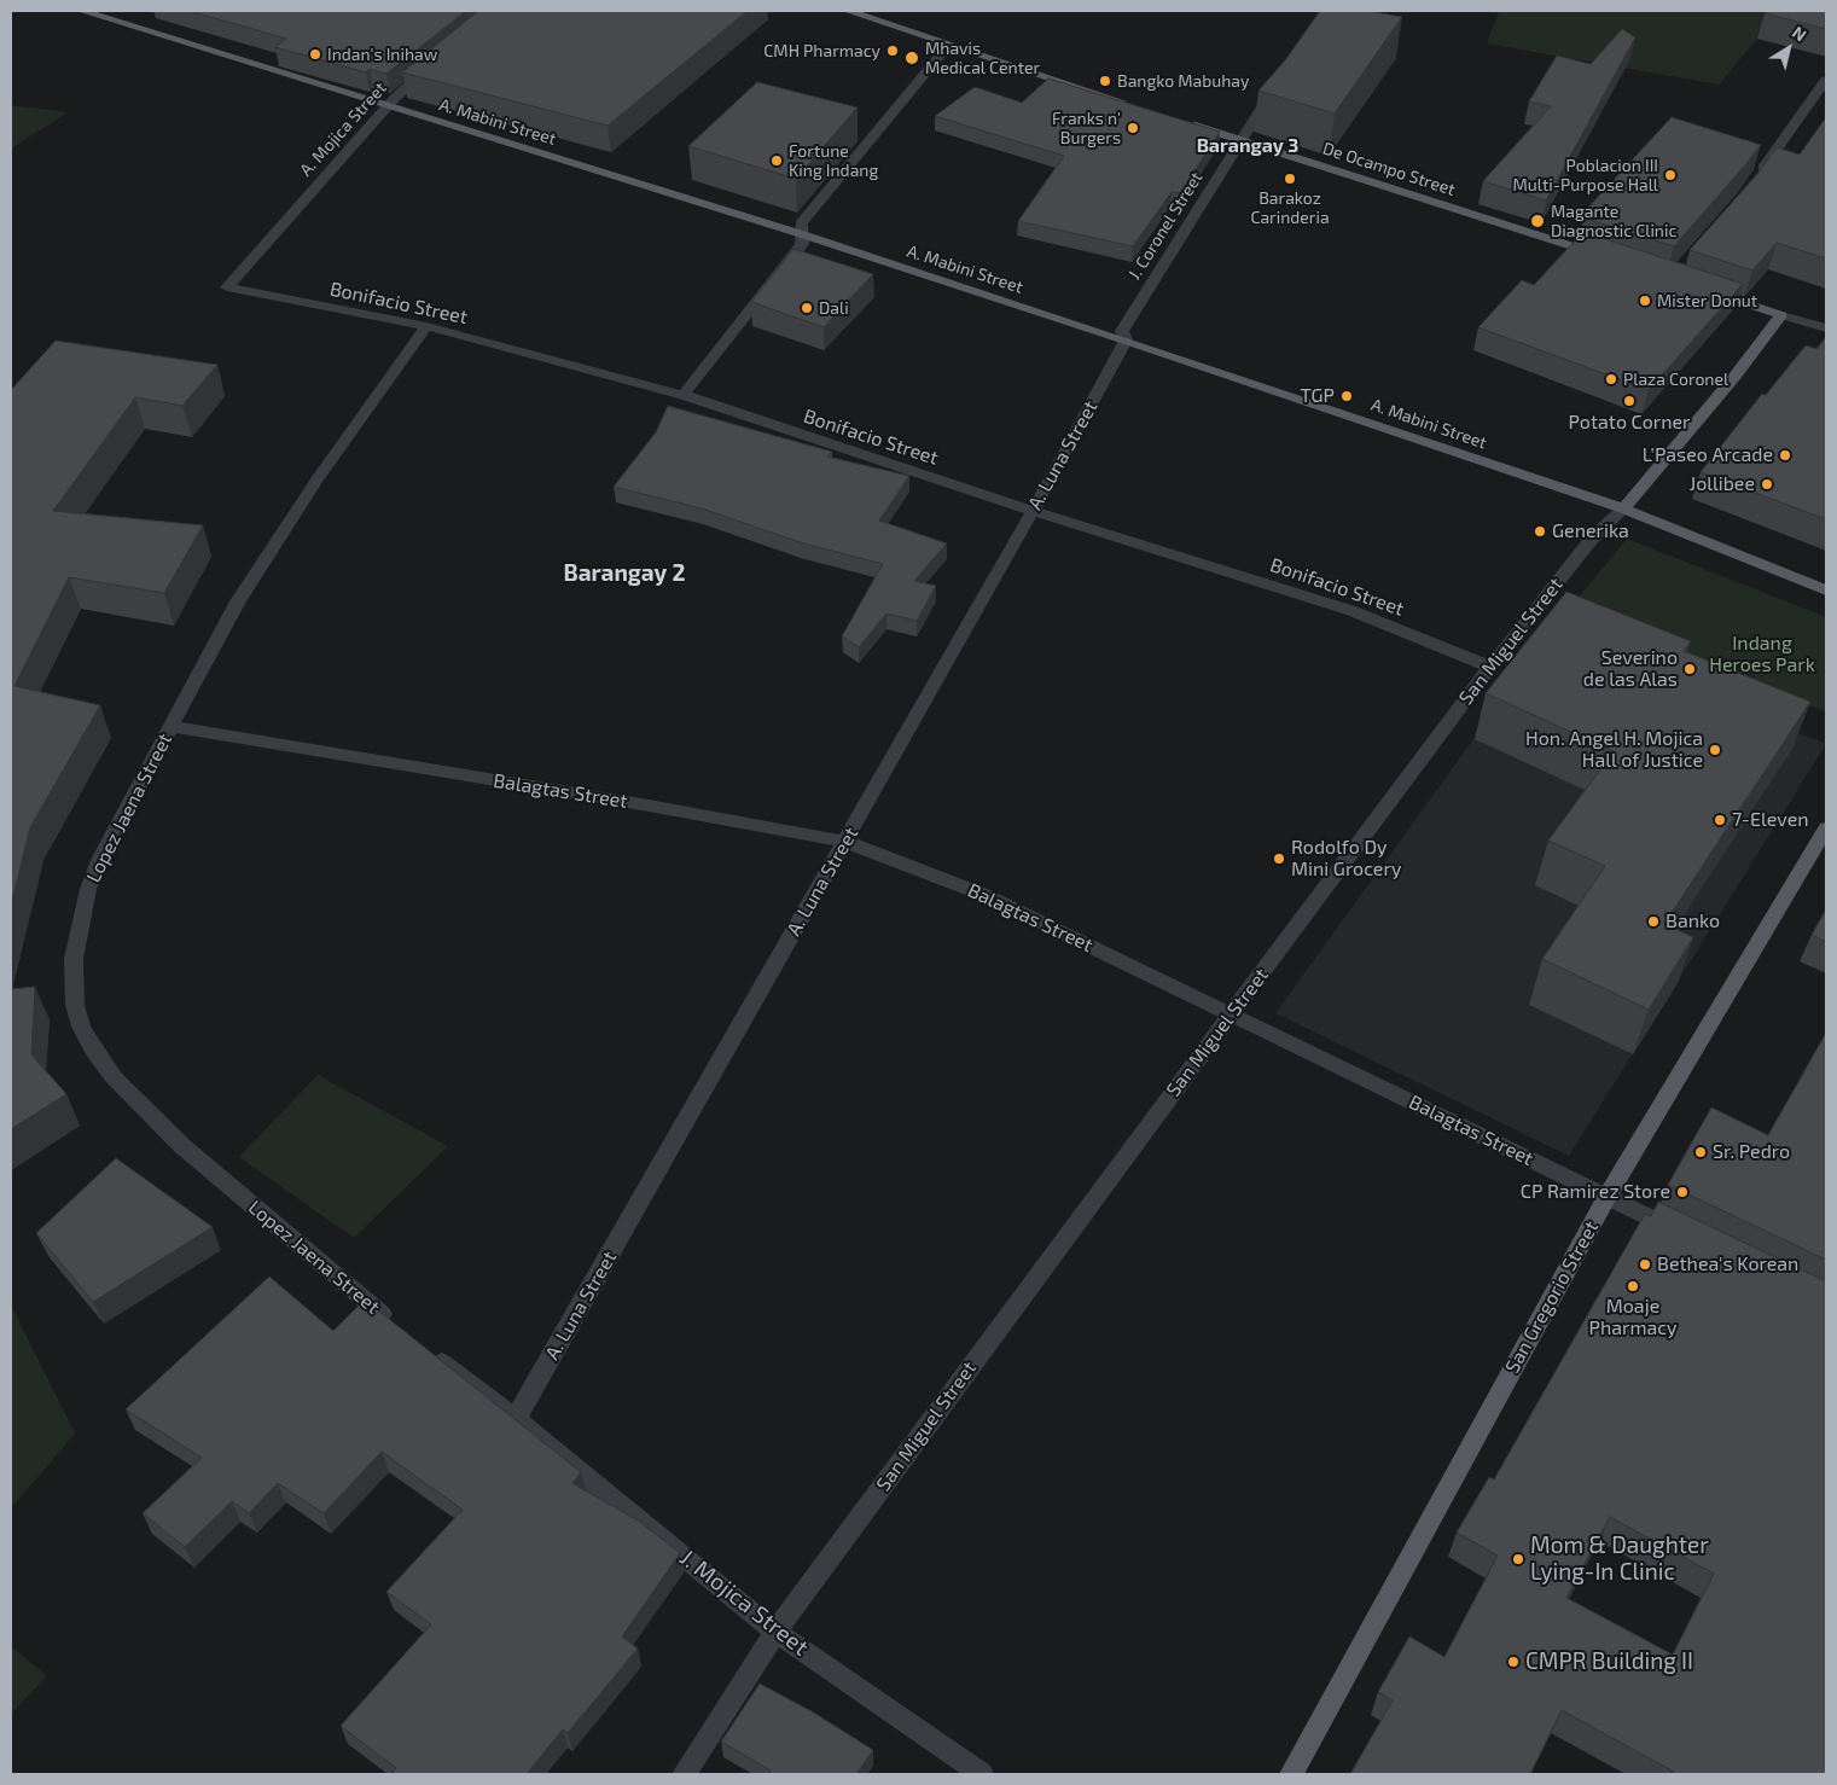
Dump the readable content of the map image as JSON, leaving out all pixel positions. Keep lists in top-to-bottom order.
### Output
{
  "streets": {
    "main road": [
      "A. Mabini Street",
      "De Ocampo Street",
      "San Miguel Street",
      "San Gregorio Street"
    ],
    "street": [
      "A. Mojica Street",
      "J. Coronel Street",
      "Bonifacio Street",
      "A. Luna Street",
      "Balagtas Street",
      "Lopez Jaena Street",
      "J. Mojica Street"
    ]
  },
  "crossings": [
    ["A. Mabini Street", "A. Mojica Street"],
    ["A. Mabini Street", "J. Coronel Street"],
    ["A. Mabini Street", "A. Luna Street"],
    ["A. Mabini Street", "San Miguel Street"],
    ["A. Mojica Street", "Bonifacio Street"],
    ["De Ocampo Street", "J. Coronel Street"],
    ["J. Coronel Street", "A. Luna Street"],
    ["Bonifacio Street", "A. Luna Street"],
    ["Bonifacio Street", "San Miguel Street"],
    ["Bonifacio Street", "Lopez Jaena Street"],
    ["A. Luna Street", "Balagtas Street"],
    ["A. Luna Street", "J. Mojica Street"],
    ["San Miguel Street", "Balagtas Street"],
    ["San Miguel Street", "J. Mojica Street"],
    ["Balagtas Street", "Lopez Jaena Street"],
    ["Balagtas Street", "San Gregorio Street"]
  ],
  "districts": ["Barangay 3", "Barangay 2"],
  "parks": ["Indang Heroes Park"],
  "places": [
    "CMH Pharmacy",
    "Indan's Inihaw",
    "Mhavis Medical Center",
    "Bangko Mabuhay",
    "Franks n' Burgers",
    "Fortune King Indang",
    "Poblacion III Multi-Purpose Hall",
    "Barakoz Carinderia",
    "Magante Diagnostic Clinic",
    "Mister Donut",
    "Dali",
    "Plaza Coronel",
    "TGP",
    "Potato Corner",
    "L'Paseo Arcade",
    "Jollibee",
    "Generika",
    "Severino de las Alas",
    "Hon. Angel H. Mojica Hall of Justice",
    "7-Eleven",
    "Rodolfo Dy Mini Grocery",
    "Banko",
    "Sr. Pedro",
    "CP Ramirez Store",
    "Bethea's Korean",
    "Moaje Pharmacy",
    "Mom & Daughter Lying-In Clinic",
    "CMPR Building II"
  ],
  "north": "top right"
}
